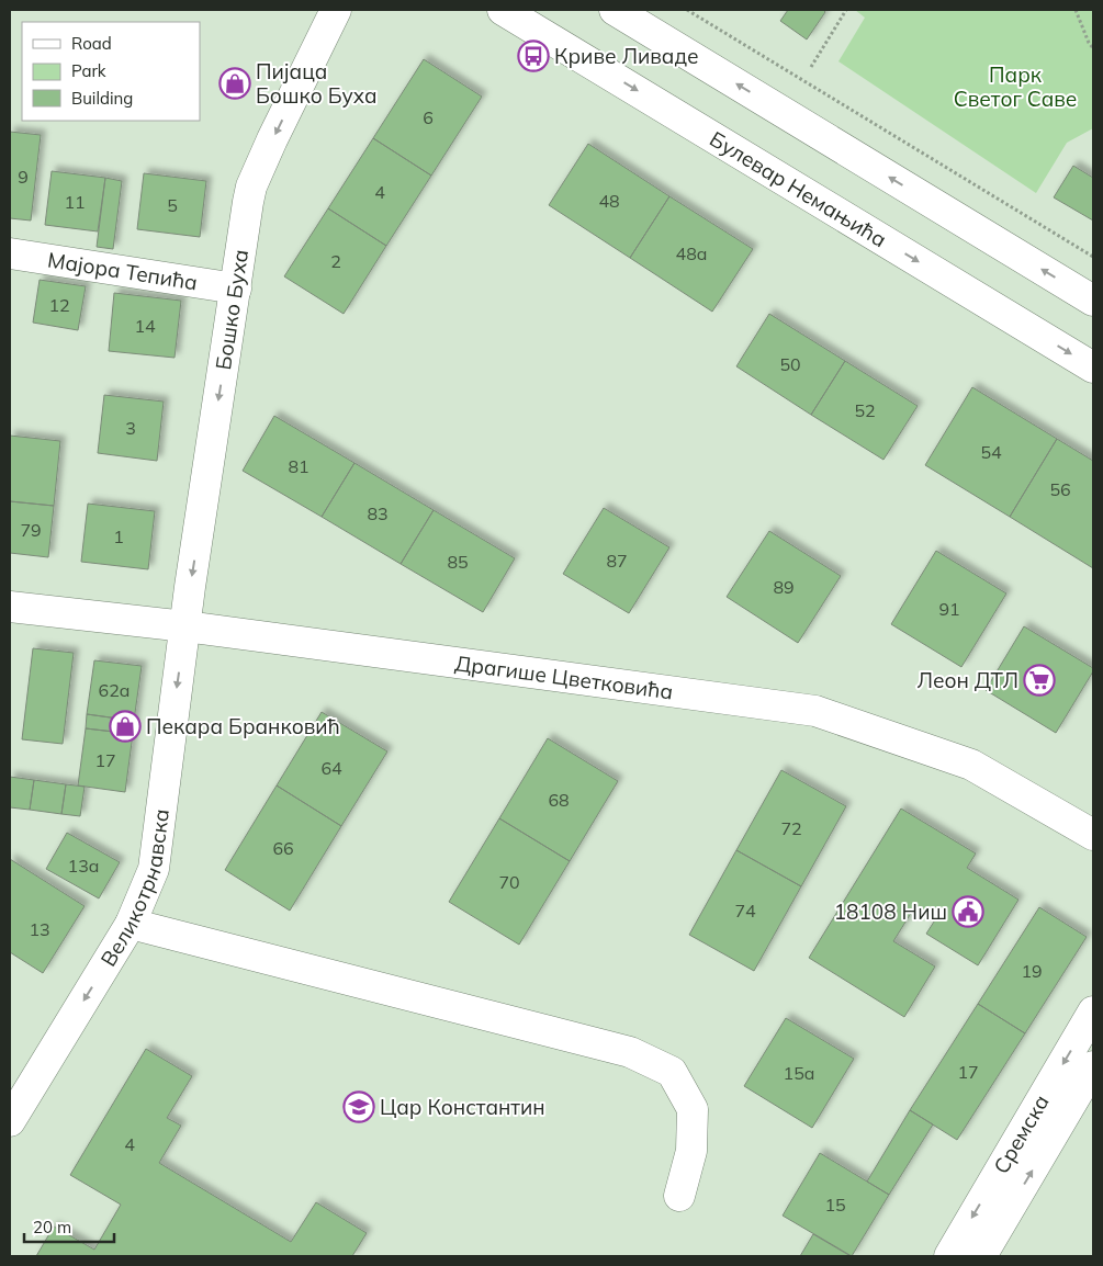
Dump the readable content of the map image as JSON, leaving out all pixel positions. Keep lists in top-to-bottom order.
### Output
{
  "streets": {
    "street": [
      "Булевар Немањића",
      "Мајора Тепића",
      "Бошко Буха",
      "Драгише Цветковића",
      "Великотрнавска",
      "Сремска"
    ]
  },
  "crossings": [
    ["Мајора Тепића", "Бошко Буха"],
    ["Бошко Буха", "Драгише Цветковића"],
    ["Бошко Буха", "Великотрнавска"],
    ["Драгише Цветковића", "Великотрнавска"]
  ],
  "one_way": ["Бошко Буха", "Великотрнавска"],
  "parks": ["Парк Светог Саве"],
  "places": {
    "bus stop": ["Криве Ливаде"],
    "shop": ["Пијаца Бошко Буха", "Пекара Бранковић"],
    "supermarket": ["Леон ДТЛ"],
    "public building": ["18108 Ниш"],
    "school or university": ["Цар Константин"]
  },
  "house_numbers": [
    "6",
    "9",
    "4",
    "48",
    "11",
    "5",
    "48a",
    "2",
    "12",
    "14",
    "50",
    "52",
    "3",
    "54",
    "81",
    "56",
    "83",
    "79",
    "1",
    "87",
    "85",
    "89",
    "91",
    "62a",
    "17",
    "64",
    "68",
    "72",
    "66",
    "13a",
    "70",
    "74",
    "13",
    "19",
    "17",
    "15a",
    "4",
    "15"
  ],
  "legend": ["Road", "Park", "Building"],
  "scale_bar": "20 m"
}
